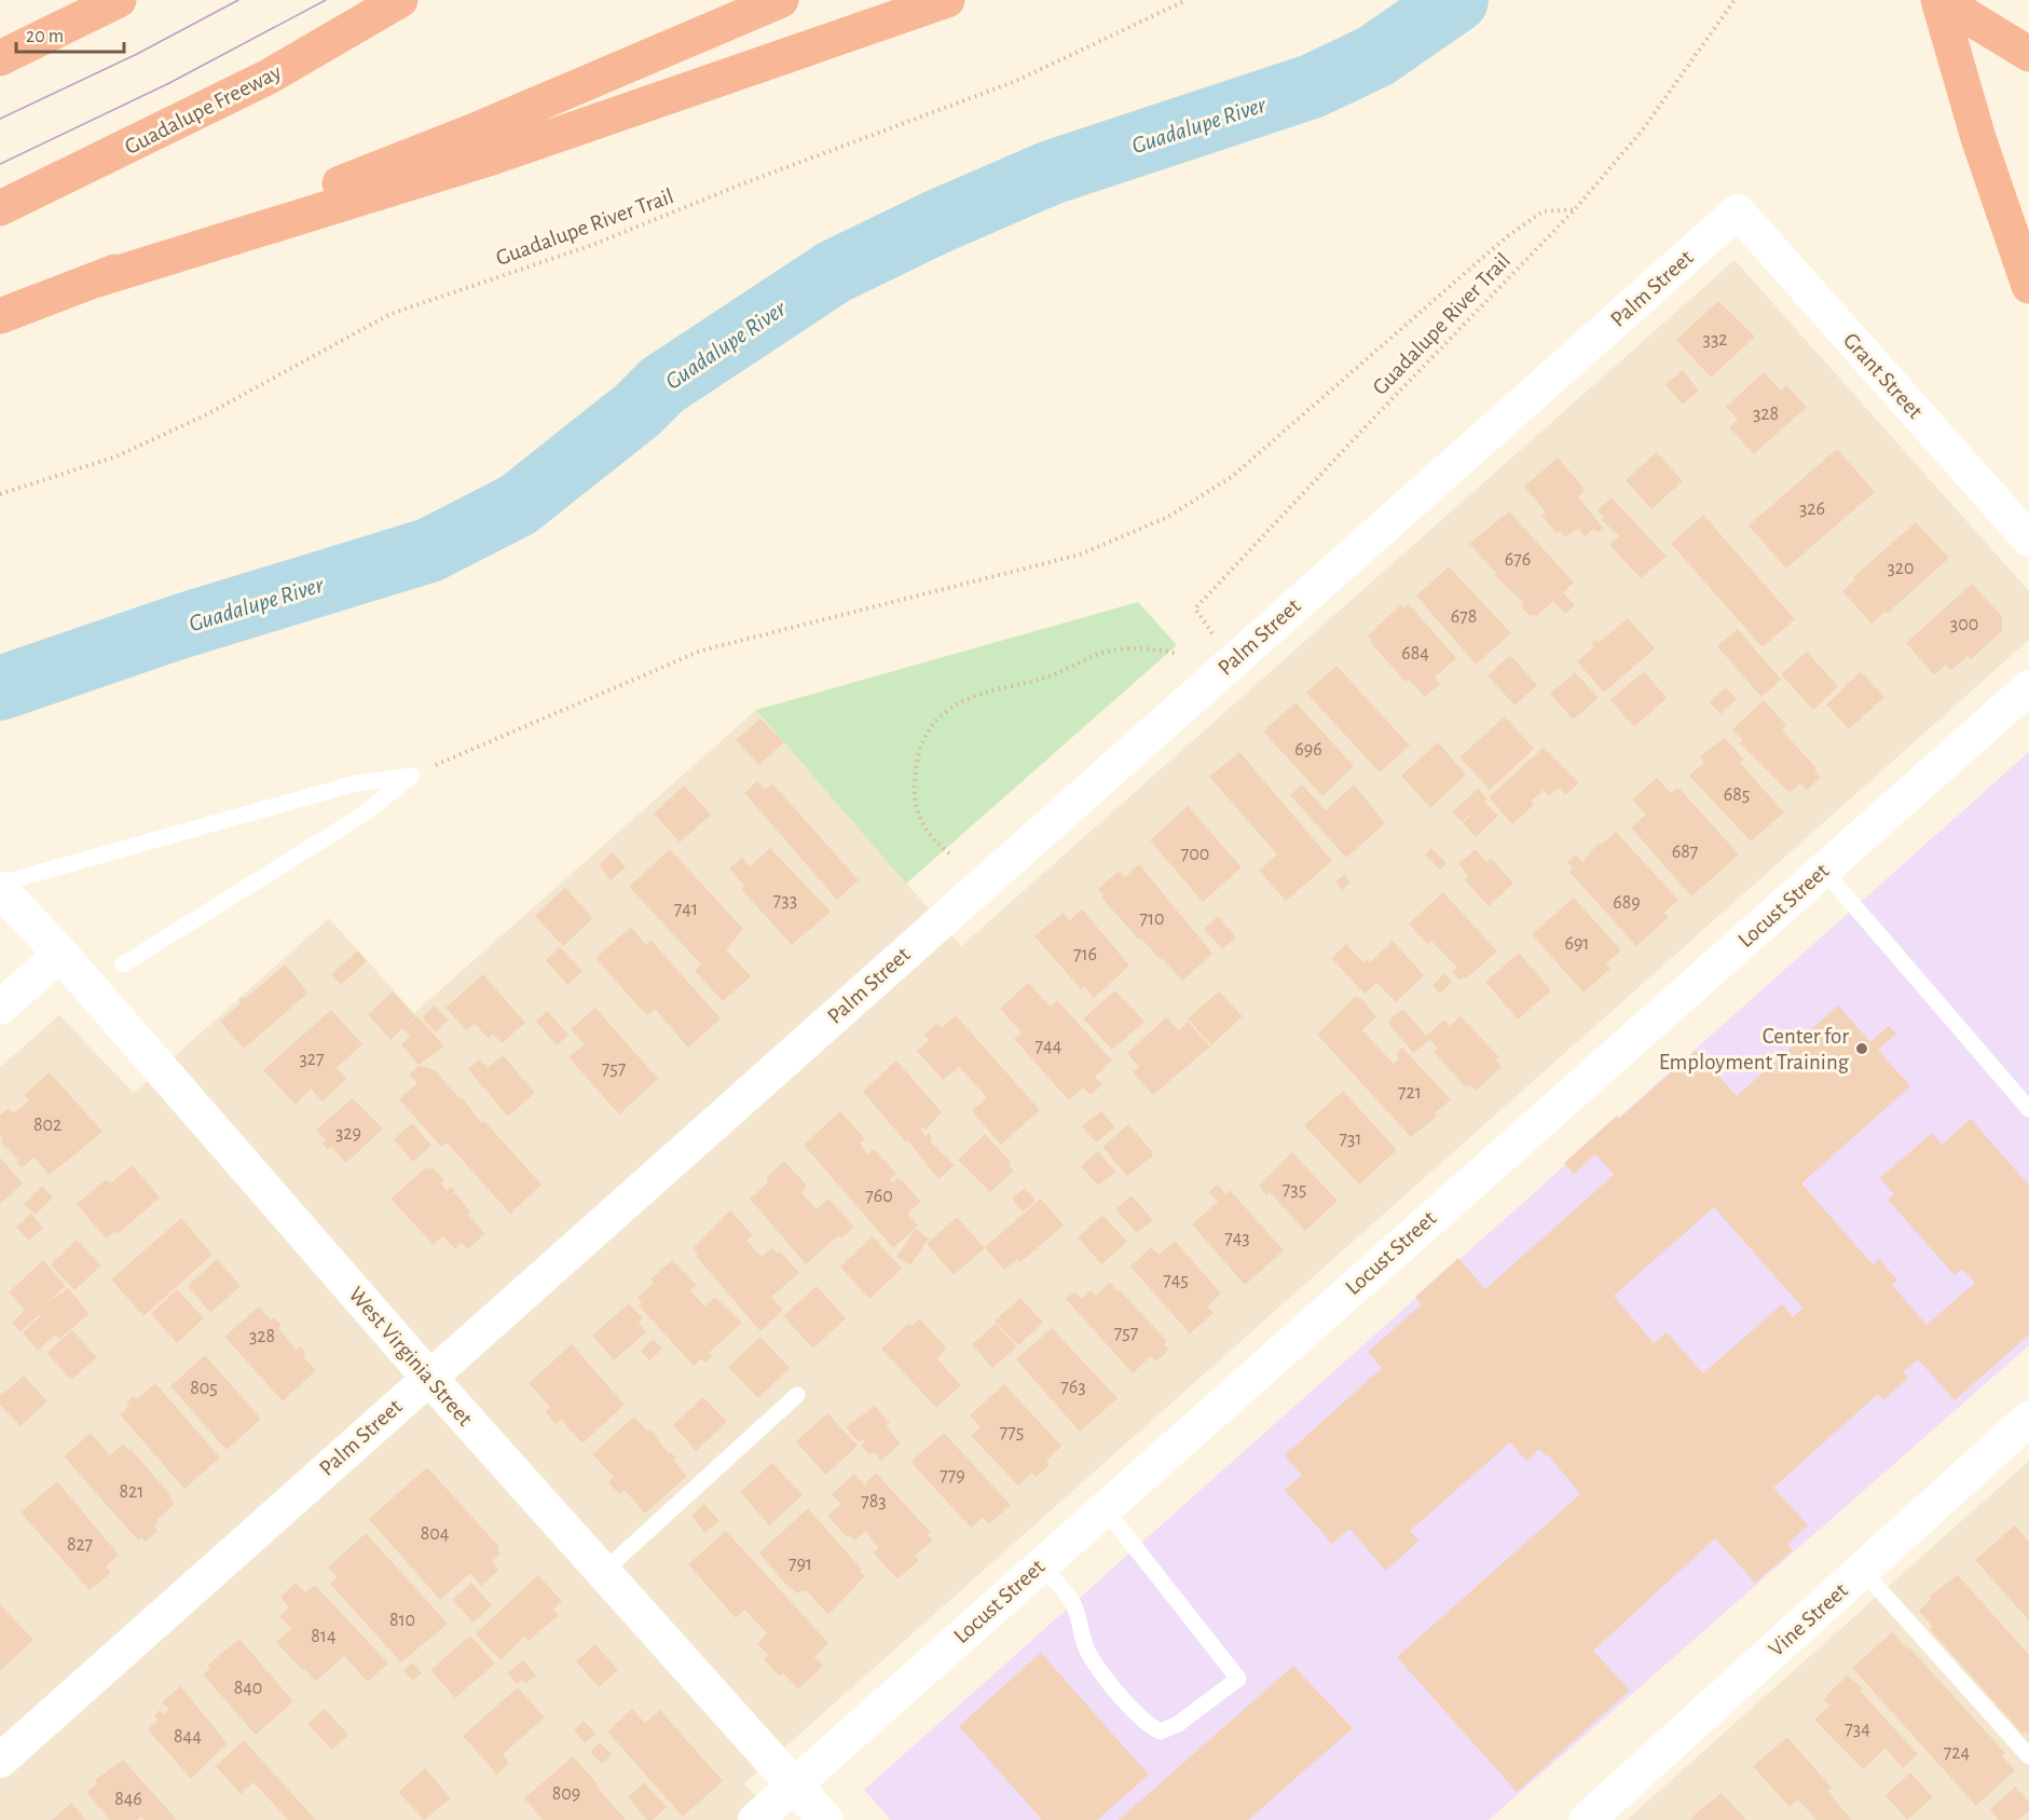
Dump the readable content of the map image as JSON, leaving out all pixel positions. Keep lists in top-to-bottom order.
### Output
{
  "streets": {
    "highway": ["Guadalupe Freeway"],
    "street": [
      "Palm Street",
      "Grant Street",
      "Locust Street",
      "West Virginia Street",
      "Vine Street"
    ],
    "path": ["Guadalupe River Trail"]
  },
  "crossings": [
    ["Guadalupe River Trail", "Palm Street"],
    ["Palm Street", "Grant Street"],
    ["Palm Street", "West Virginia Street"],
    ["Locust Street", "West Virginia Street"]
  ],
  "water": ["Guadalupe River"],
  "places": ["Center for Employment Training"],
  "house_numbers": [
    "332",
    "328",
    "326",
    "676",
    "320",
    "678",
    "300",
    "684",
    "696",
    "685",
    "687",
    "700",
    "733",
    "689",
    "741",
    "710",
    "691",
    "716",
    "744",
    "327",
    "757",
    "721",
    "802",
    "329",
    "731",
    "735",
    "760",
    "743",
    "745",
    "757",
    "328",
    "763",
    "805",
    "775",
    "779",
    "821",
    "783",
    "804",
    "827",
    "791",
    "810",
    "814",
    "840",
    "734",
    "844",
    "724",
    "809",
    "846"
  ],
  "scale_bar": "20 m"
}
